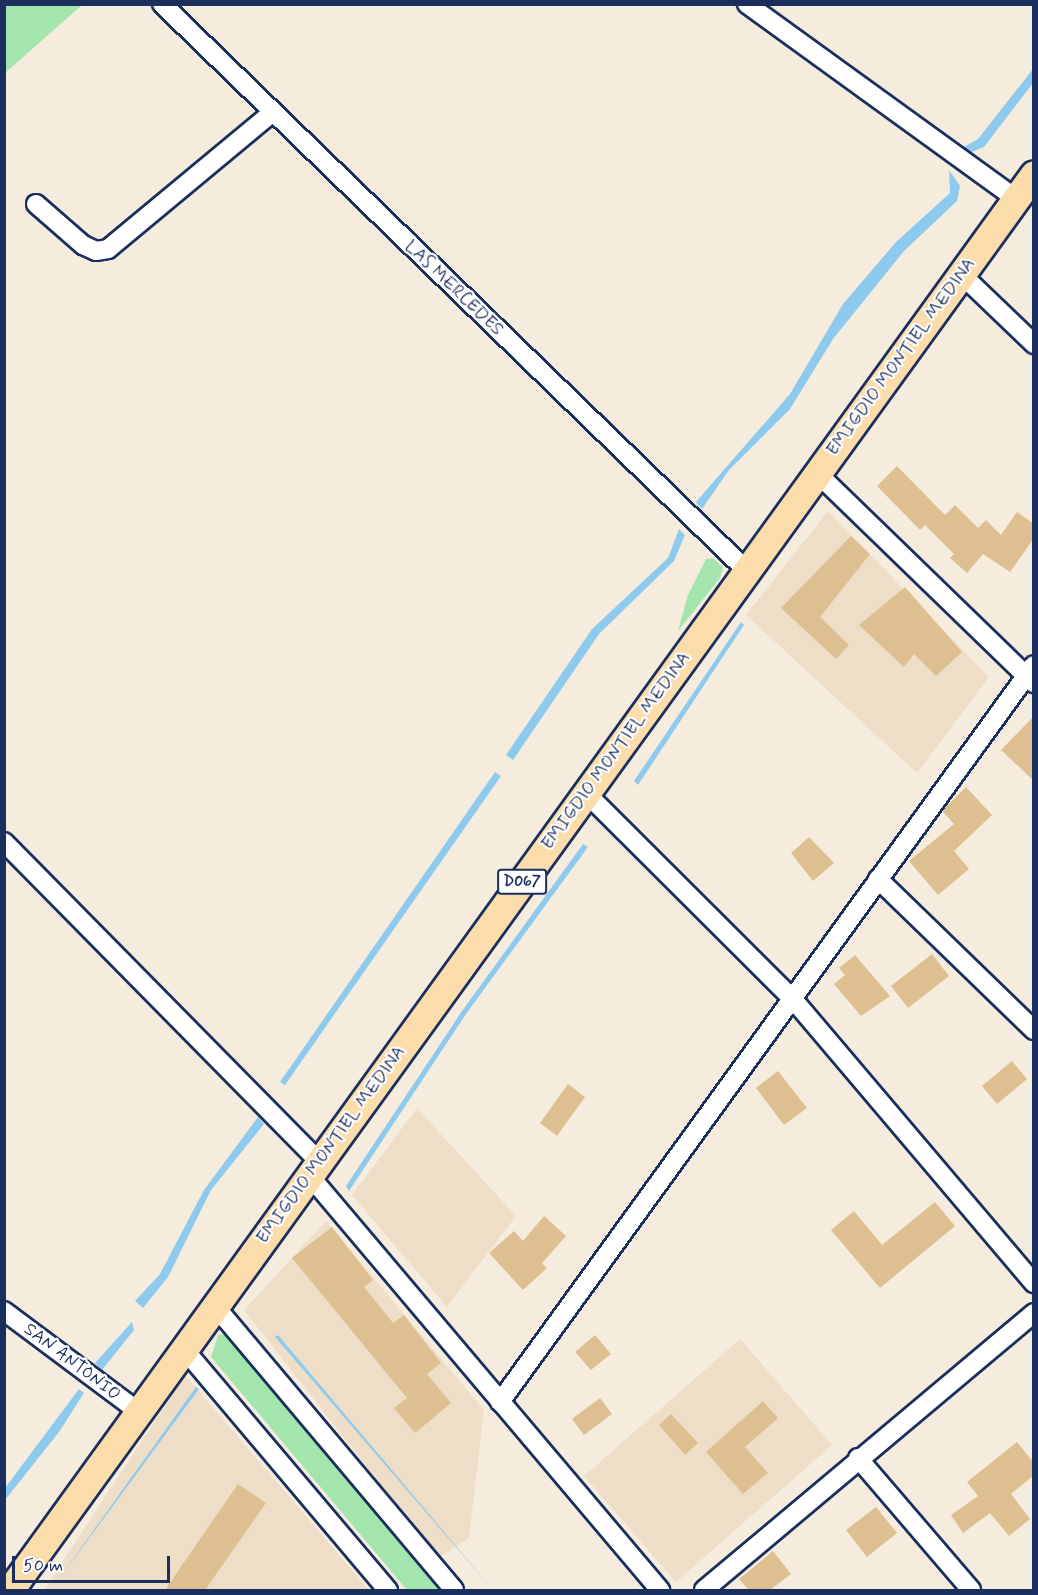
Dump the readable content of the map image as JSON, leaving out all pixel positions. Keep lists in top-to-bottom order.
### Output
{
  "streets": {
    "main road": ["EMIGDIO MONTIEL MEDINA", "D067"],
    "street": ["LAS MERCEDES", "SAN ANTONIO"]
  },
  "crossings": [
    ["LAS MERCEDES", "EMIGDIO MONTIEL MEDINA"],
    ["EMIGDIO MONTIEL MEDINA", "SAN ANTONIO"]
  ],
  "scale_bar": "50 m"
}
